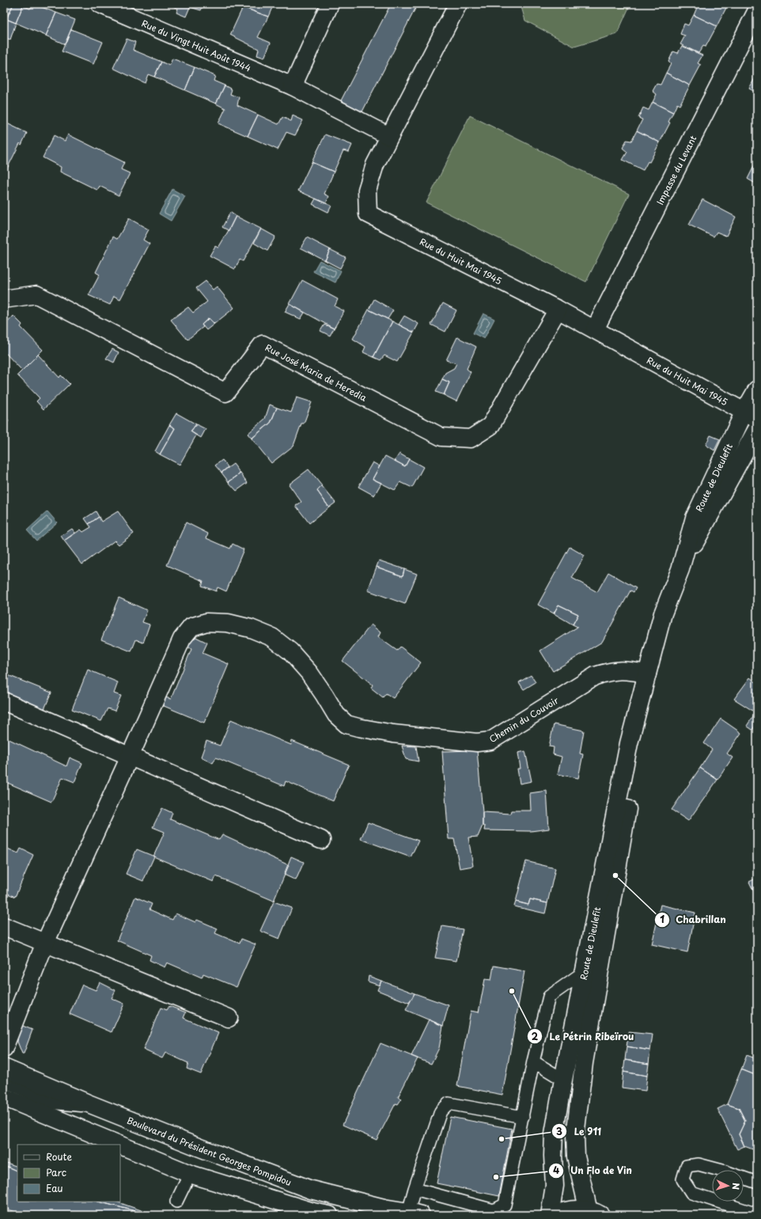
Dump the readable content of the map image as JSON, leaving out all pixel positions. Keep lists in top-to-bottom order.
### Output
{
  "streets": {
    "street": [
      "Rue du Vingt Huit Août 1944",
      "Impasse du Levant",
      "Rue du Huit Mai 1945",
      "Rue José Maria de Heredia",
      "Route de Dieulefit",
      "Chemin du Couvoir",
      "Boulevard du Président Georges Pompidou"
    ]
  },
  "crossings": [
    ["Rue du Vingt Huit Août 1944", "Rue du Huit Mai 1945"],
    ["Impasse du Levant", "Rue du Huit Mai 1945"],
    ["Rue du Huit Mai 1945", "Rue José Maria de Heredia"],
    ["Rue du Huit Mai 1945", "Route de Dieulefit"],
    ["Route de Dieulefit", "Chemin du Couvoir"]
  ],
  "places": [
    "Chabrillan",
    "Le Pétrin Ribeïrou",
    "Le 911",
    "Un Flo de Vin"
  ],
  "legend": ["Route", "Parc", "Eau"],
  "north": "right"
}
